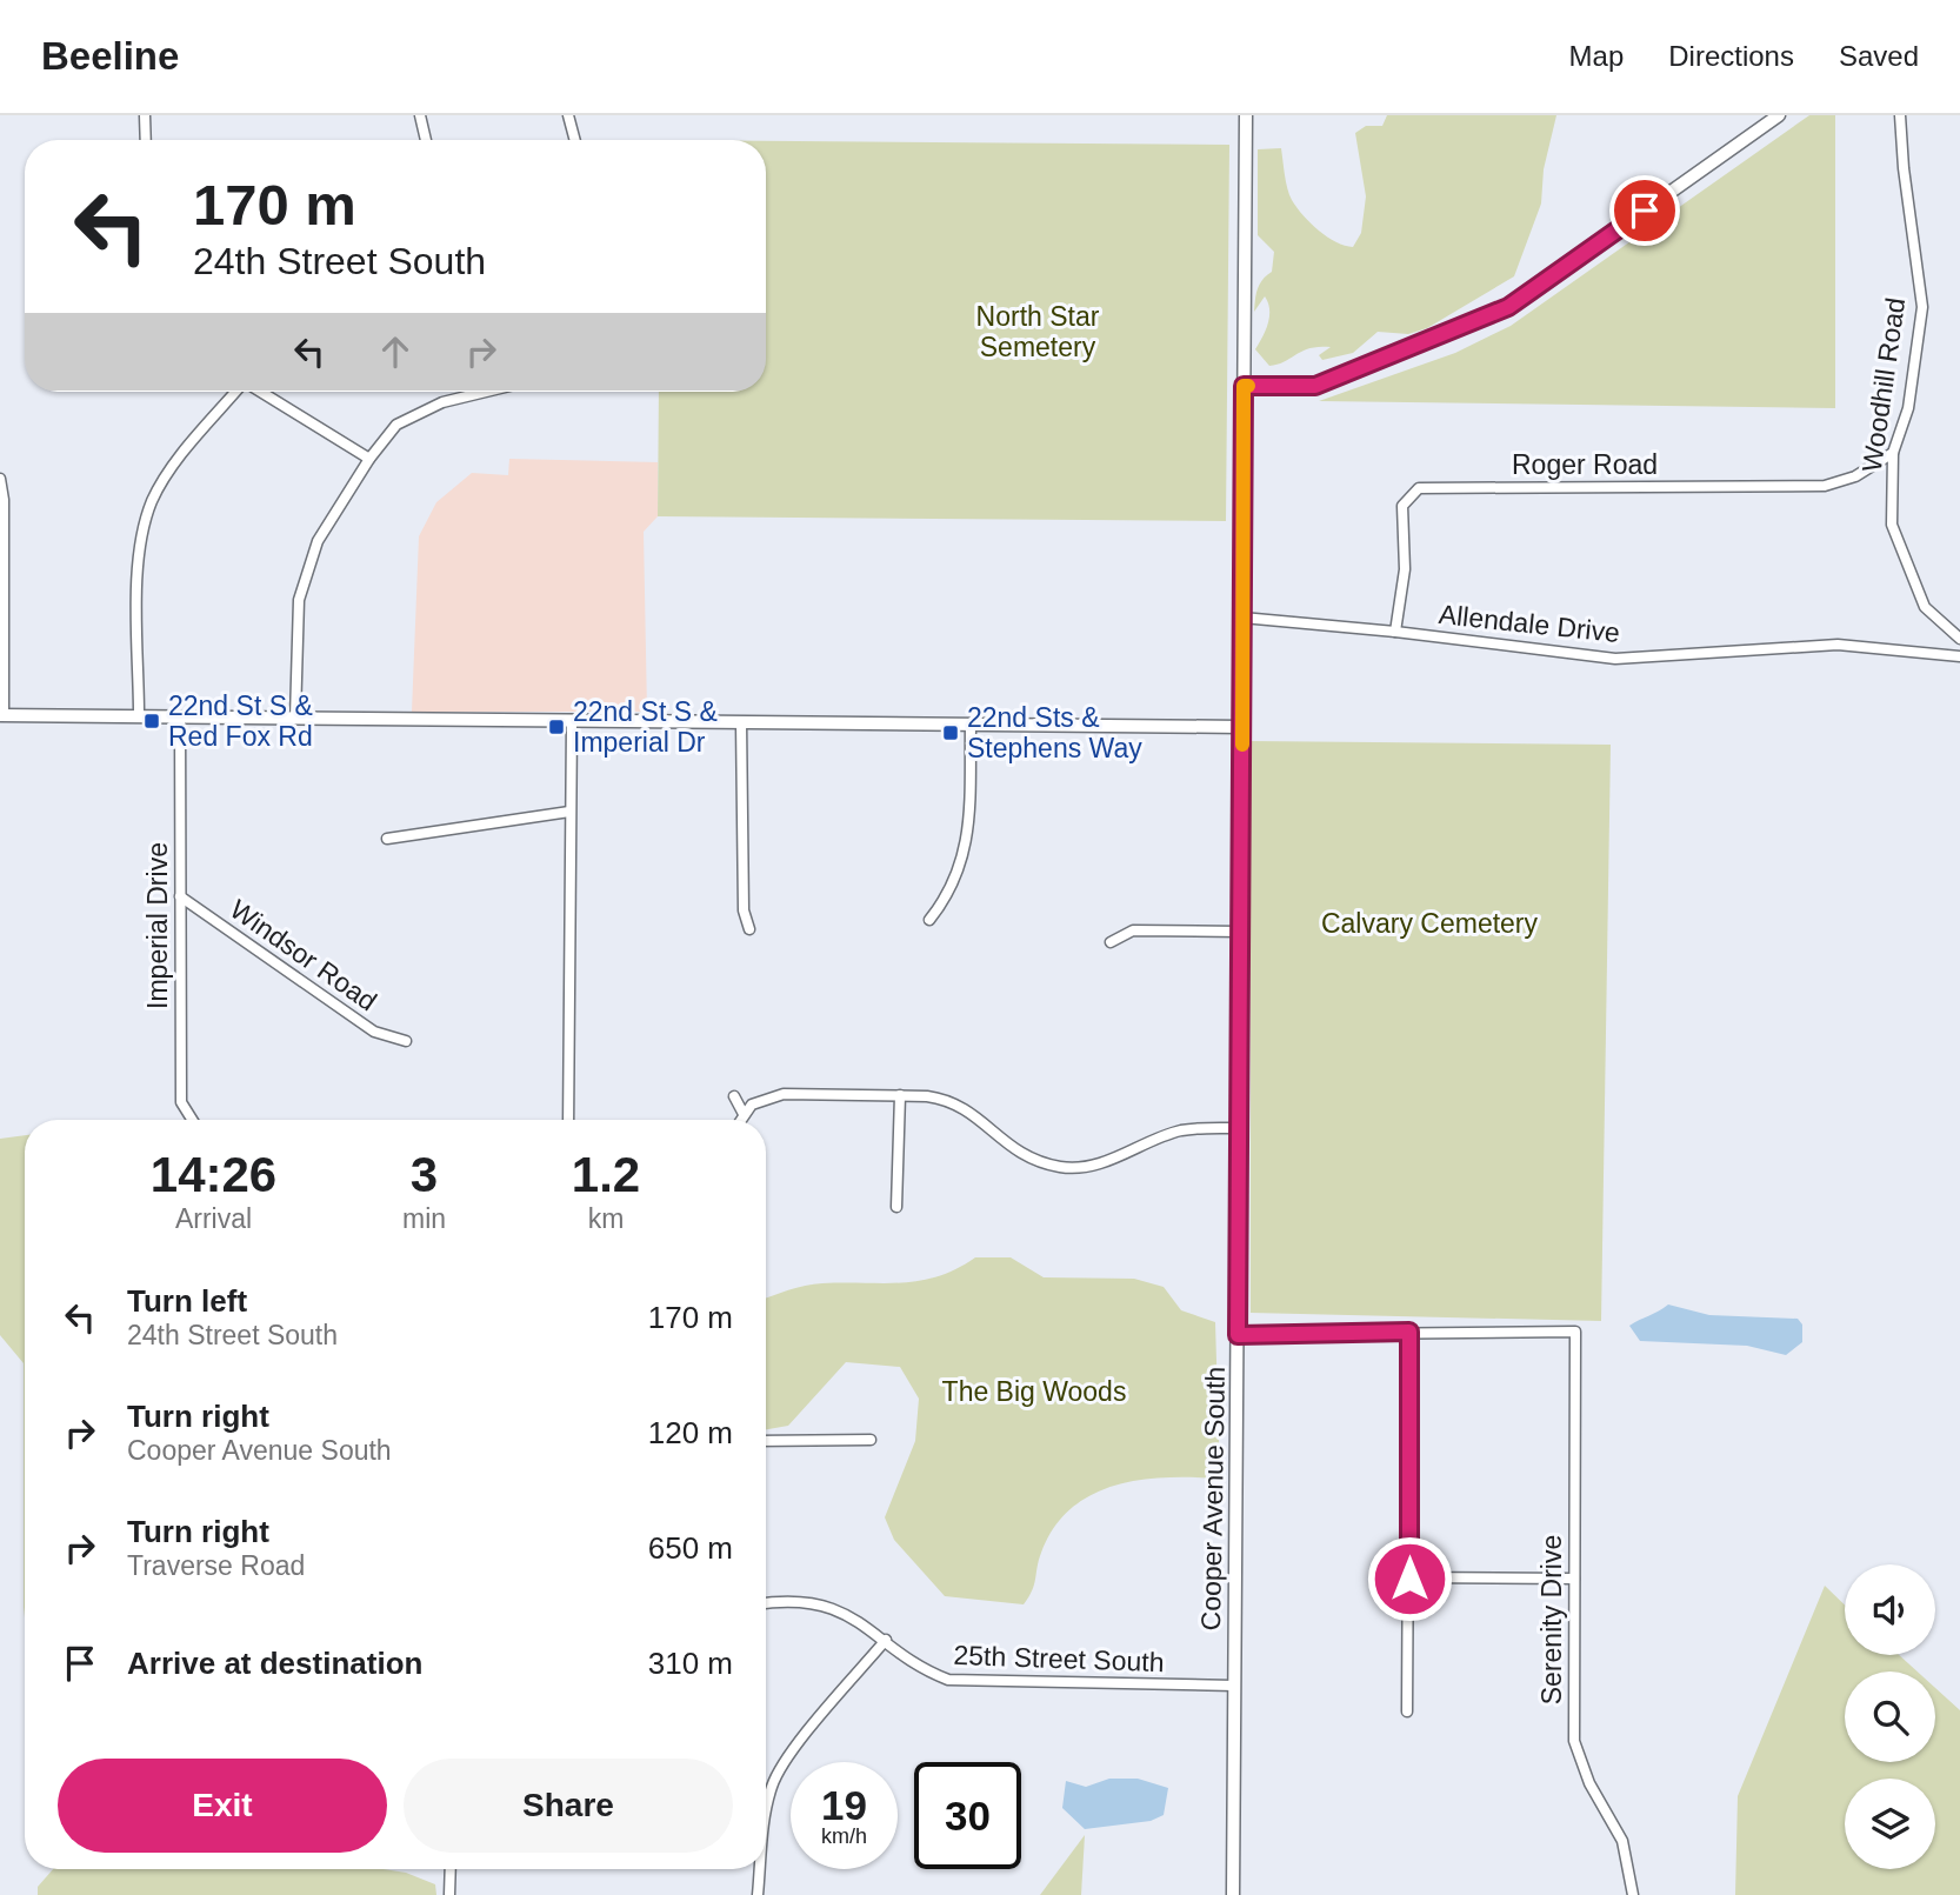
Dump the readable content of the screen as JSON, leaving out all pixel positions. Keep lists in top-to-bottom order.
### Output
{
  "streets": {
    "street": [
      "Woodhill Road",
      "Roger Road",
      "Allendale Drive",
      "Imperial Drive",
      "Windsor Road",
      "Cooper Avenue South",
      "Serenity Drive",
      "25th Street South"
    ]
  },
  "crossings": [
    ["Woodhill Road", "Roger Road"],
    ["Roger Road", "Allendale Drive"],
    ["Allendale Drive", "Cooper Avenue South"],
    ["Imperial Drive", "Windsor Road"],
    ["Cooper Avenue South", "25th Street South"]
  ],
  "parks": ["North Star Semetery", "Calvary Cemetery", "The Big Woods"],
  "places": {
    "transit": ["22nd St S & Red Fox Rd", "22nd St S & Imperial Dr", "22nd Sts & Stephens Way"]
  },
  "page": {
    "header": "Beeline",
    "nav": ["Map", "Directions", "Saved"],
    "turn": ["170 m", "24th Street South"],
    "eta": [
      "14:26",
      "Arrival",
      "3",
      "min",
      "1.2",
      "km"
    ],
    "list": [
      {
        "name": "Turn left",
        "note": "24th Street South",
        "value": "170 m"
      },
      {
        "name": "Turn right",
        "note": "Cooper Avenue South",
        "value": "120 m"
      },
      {
        "name": "Turn right",
        "note": "Traverse Road",
        "value": "650 m"
      },
      {
        "name": "Arrive at destination",
        "value": "310 m"
      }
    ],
    "buttons": ["Exit", "Share"],
    "speed": "19 km/h",
    "limit": "30"
  }
}
